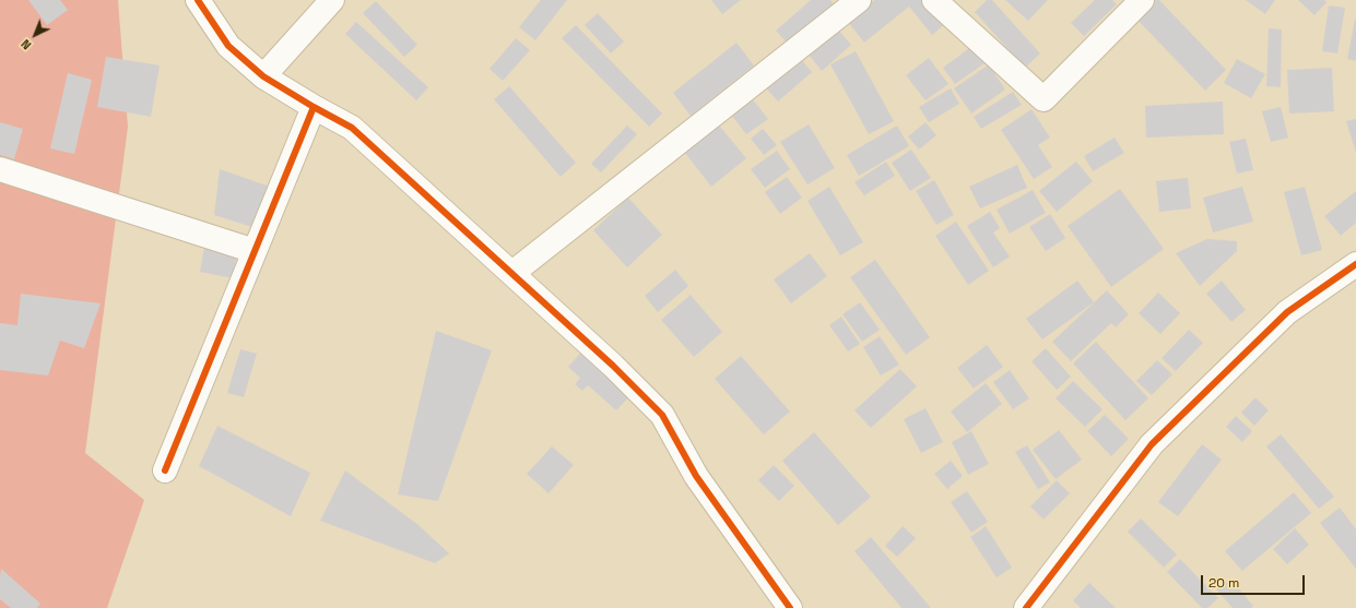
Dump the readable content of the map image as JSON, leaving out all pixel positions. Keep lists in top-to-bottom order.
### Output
{
  "scale_bar": "20 m",
  "north": "bottom left"
}
